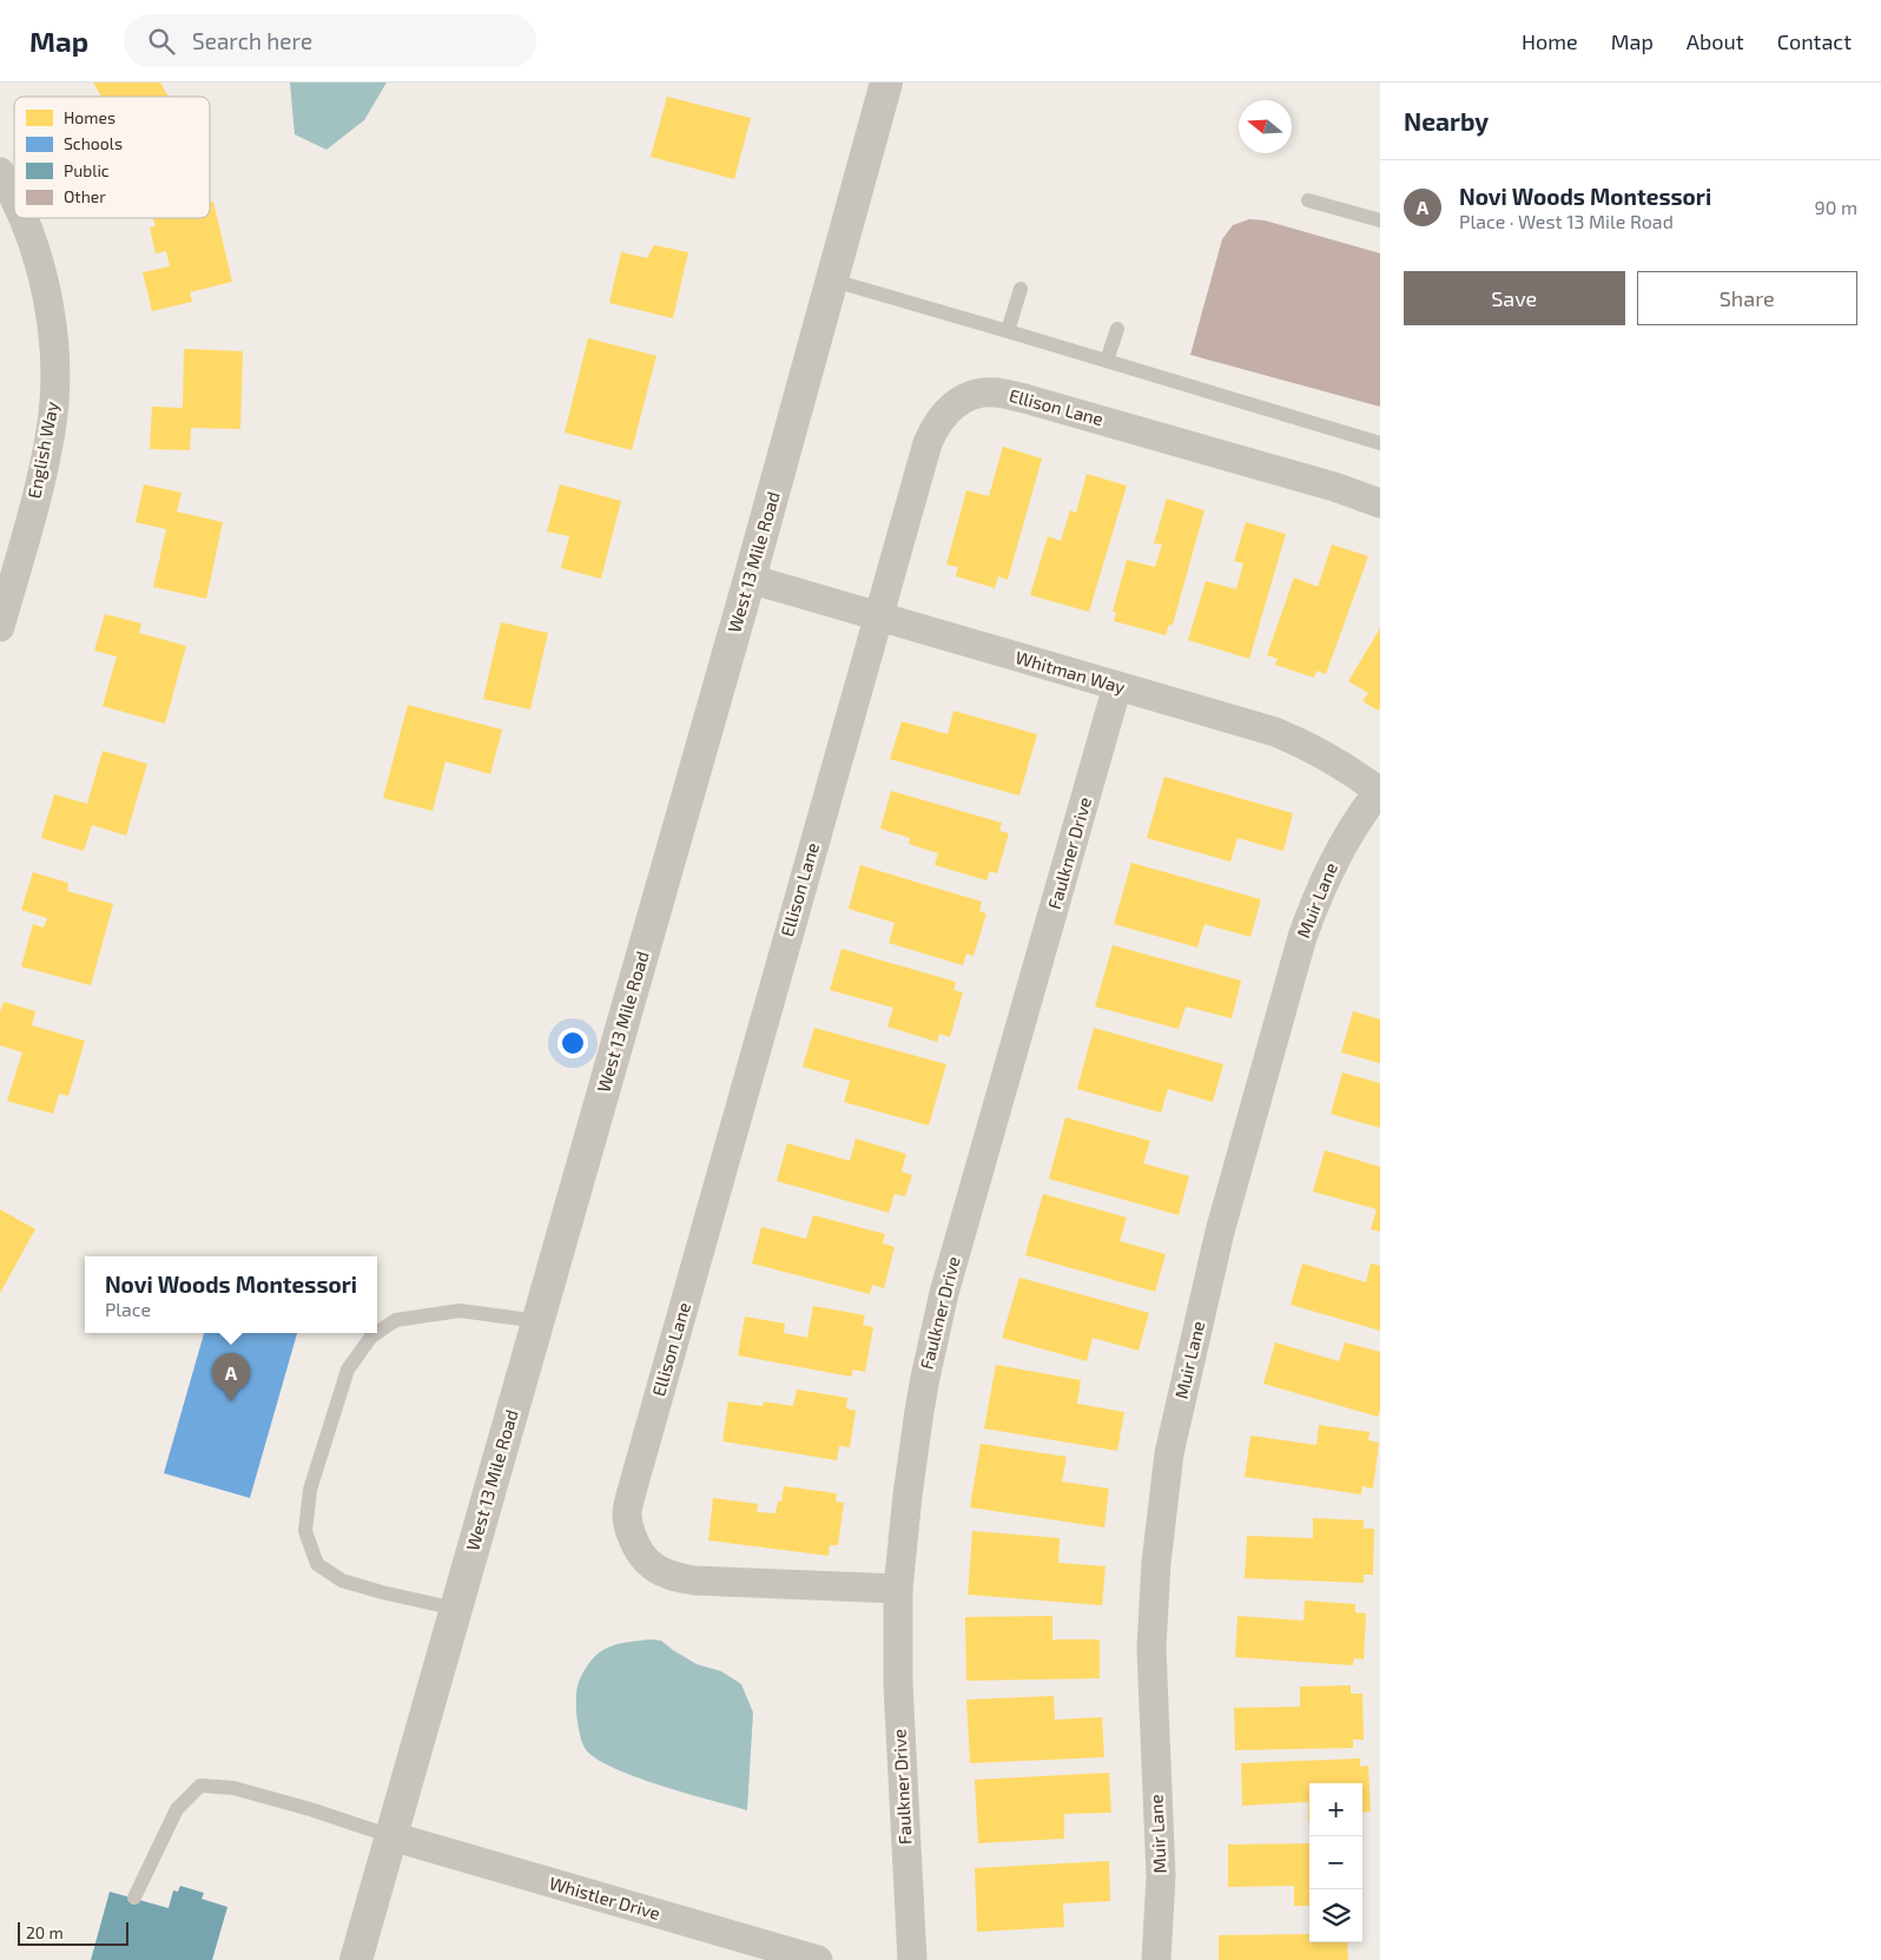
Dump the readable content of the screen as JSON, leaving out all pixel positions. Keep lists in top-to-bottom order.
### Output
{
  "streets": {
    "street": [
      "Ellison Lane",
      "English Way",
      "West 13 Mile Road",
      "Whitman Way",
      "Faulkner Drive",
      "Muir Lane",
      "Whistler Drive"
    ]
  },
  "crossings": [
    ["Ellison Lane", "Whitman Way"],
    ["Ellison Lane", "Faulkner Drive"],
    ["West 13 Mile Road", "Whitman Way"],
    ["West 13 Mile Road", "Whistler Drive"],
    ["Whitman Way", "Faulkner Drive"],
    ["Whitman Way", "Muir Lane"]
  ],
  "legend": [
    "Homes",
    "Schools",
    "Public",
    "Other"
  ],
  "scale_bar": "20 m",
  "north": "left",
  "page": {
    "header": "Map",
    "search": "Search here",
    "nav": [
      "Home",
      "Map",
      "About",
      "Contact"
    ],
    "heading": "Nearby",
    "list": [
      {
        "mark": "A",
        "name": "Novi Woods Montessori",
        "note": "Place · West 13 Mile Road",
        "value": "90 m"
      }
    ],
    "buttons": ["Save", "Share"],
    "popup": ["Novi Woods Montessori", "Place"],
    "pins": "A",
    "map_buttons": ["+", "−"],
    "scale": "20 m"
  }
}
